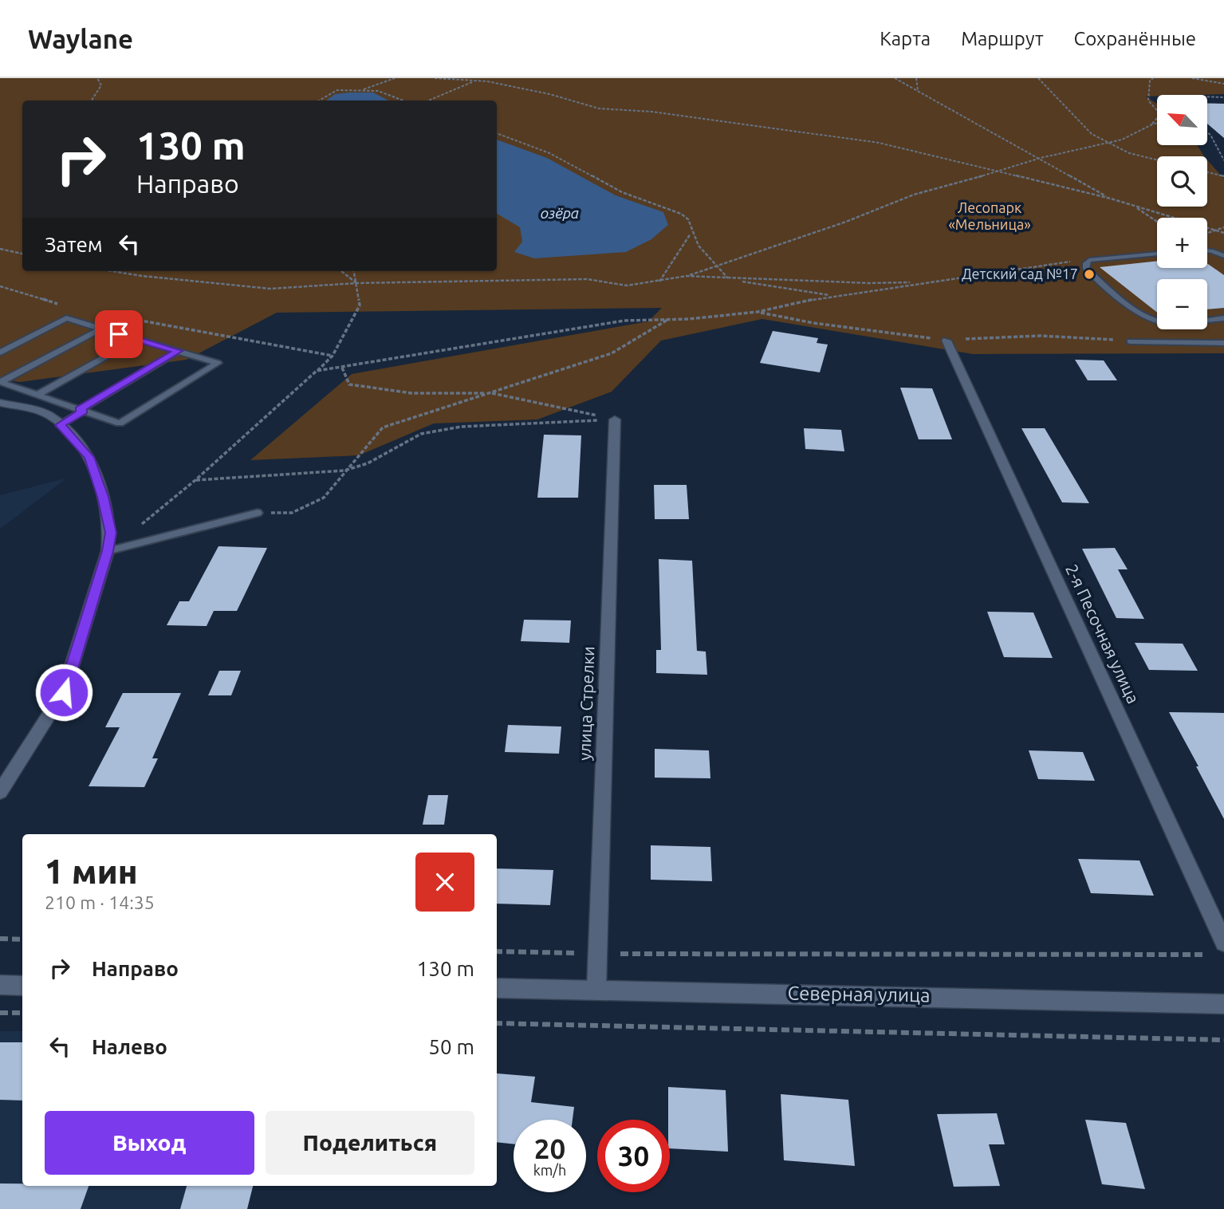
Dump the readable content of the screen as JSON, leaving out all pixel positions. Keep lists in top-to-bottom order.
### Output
{
  "streets": {
    "street": ["2-я Песочная улица", "улица Стрелки", "Северная улица"]
  },
  "crossings": [
    ["улица Стрелки", "Северная улица"]
  ],
  "water": ["озёра"],
  "parks": ["Лесопарк «Мельница»"],
  "places": ["Детский сад №17"],
  "north": "top left",
  "page": {
    "header": "Waylane",
    "nav": ["Карта", "Маршрут", "Сохранённые"],
    "map_buttons": ["+", "−"],
    "turn": ["130 m", "Направо"],
    "then": "Затем",
    "heading": ["1 мин", "210 m · 14:35"],
    "list": [
      {
        "name": "Направо",
        "value": "130 m"
      },
      {
        "name": "Налево",
        "value": "50 m"
      }
    ],
    "buttons": ["Выход", "Поделиться"],
    "speed": "20 km/h",
    "limit": "30"
  }
}
